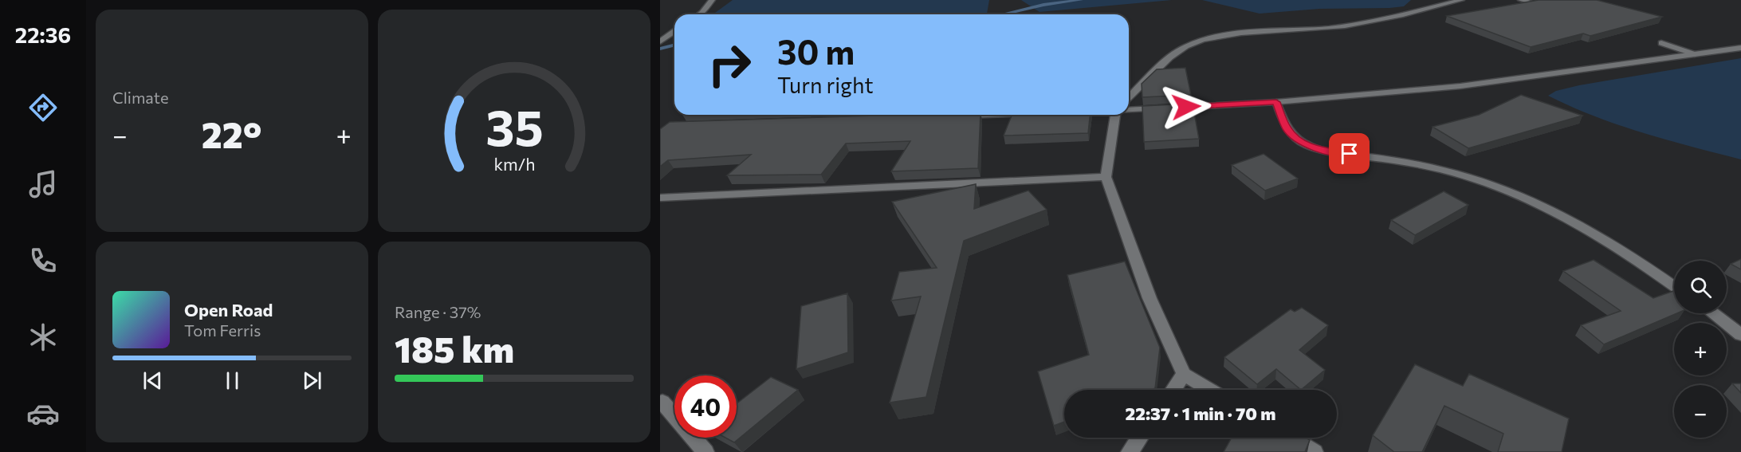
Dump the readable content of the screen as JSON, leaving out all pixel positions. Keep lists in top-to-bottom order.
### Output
{
  "page": {
    "tabs": "22:36",
    "tile": [
      "Climate",
      ["Range · 37%", "185 km"]
    ],
    "turn": ["30 m", "Turn right"],
    "heat": ["−", "22°", "+"],
    "map_buttons": ["+", "−"],
    "song": ["Open Road", "Tom Ferris"],
    "limit": "40",
    "trip": "22:37 · 1 min · 70 m",
    "gauge": ["35", "km/h"]
  }
}
